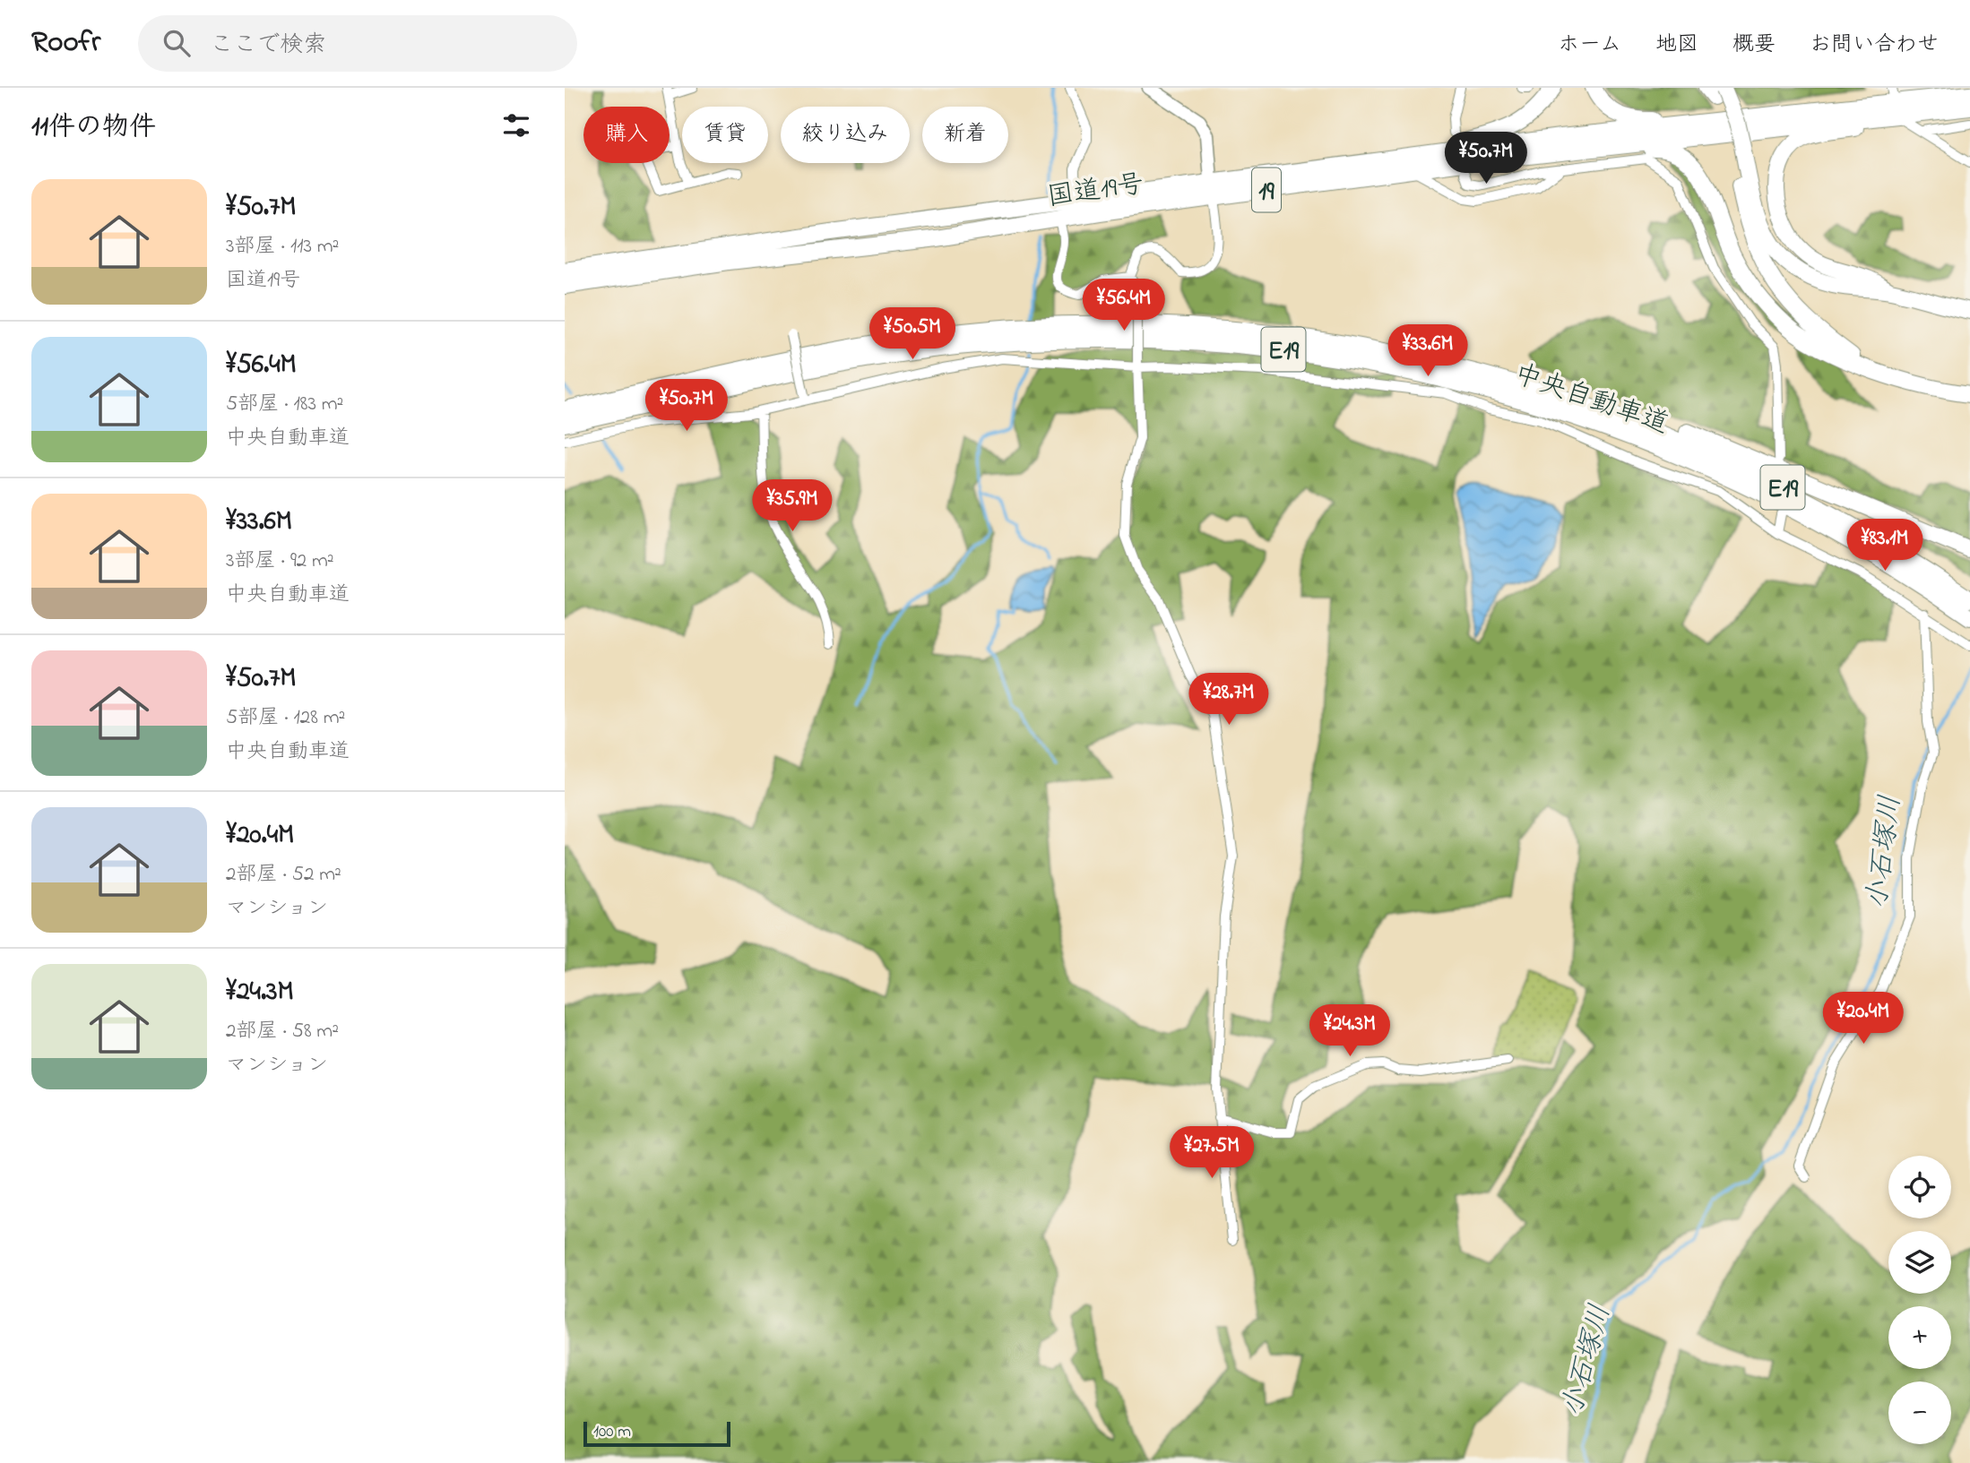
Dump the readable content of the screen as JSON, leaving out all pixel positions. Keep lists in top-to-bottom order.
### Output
{
  "streets": {
    "highway": [
      "国道19号",
      "19",
      "E19",
      "中央自動車道"
    ]
  },
  "water": ["小石塚川"],
  "scale_bar": "100 m",
  "page": {
    "header": "Roofr",
    "search": "ここで検索",
    "nav": [
      "ホーム",
      "地図",
      "概要",
      "お問い合わせ"
    ],
    "heading": "11件の物件",
    "chip": [
      "購入",
      "賃貸",
      "絞り込み",
      "新着"
    ],
    "price": [
      "¥50.7M",
      "¥56.4M",
      "¥50.5M",
      "¥33.6M",
      "¥50.7M",
      "¥35.9M",
      "¥83.1M",
      "¥28.7M",
      "¥20.4M",
      "¥24.3M",
      "¥27.5M"
    ],
    "list": [
      {
        "name": "¥50.7M",
        "note": "3部屋 · 113 m² · 国道19号"
      },
      {
        "name": "¥56.4M",
        "note": "5部屋 · 183 m² · 中央自動車道"
      },
      {
        "name": "¥33.6M",
        "note": "3部屋 · 92 m² · 中央自動車道"
      },
      {
        "name": "¥50.7M",
        "note": "5部屋 · 128 m² · 中央自動車道"
      },
      {
        "name": "¥20.4M",
        "note": "2部屋 · 52 m² · マンション"
      },
      {
        "name": "¥24.3M",
        "note": "2部屋 · 58 m² · マンション"
      }
    ],
    "map_buttons": ["+", "−"],
    "scale": "100 m"
  }
}
